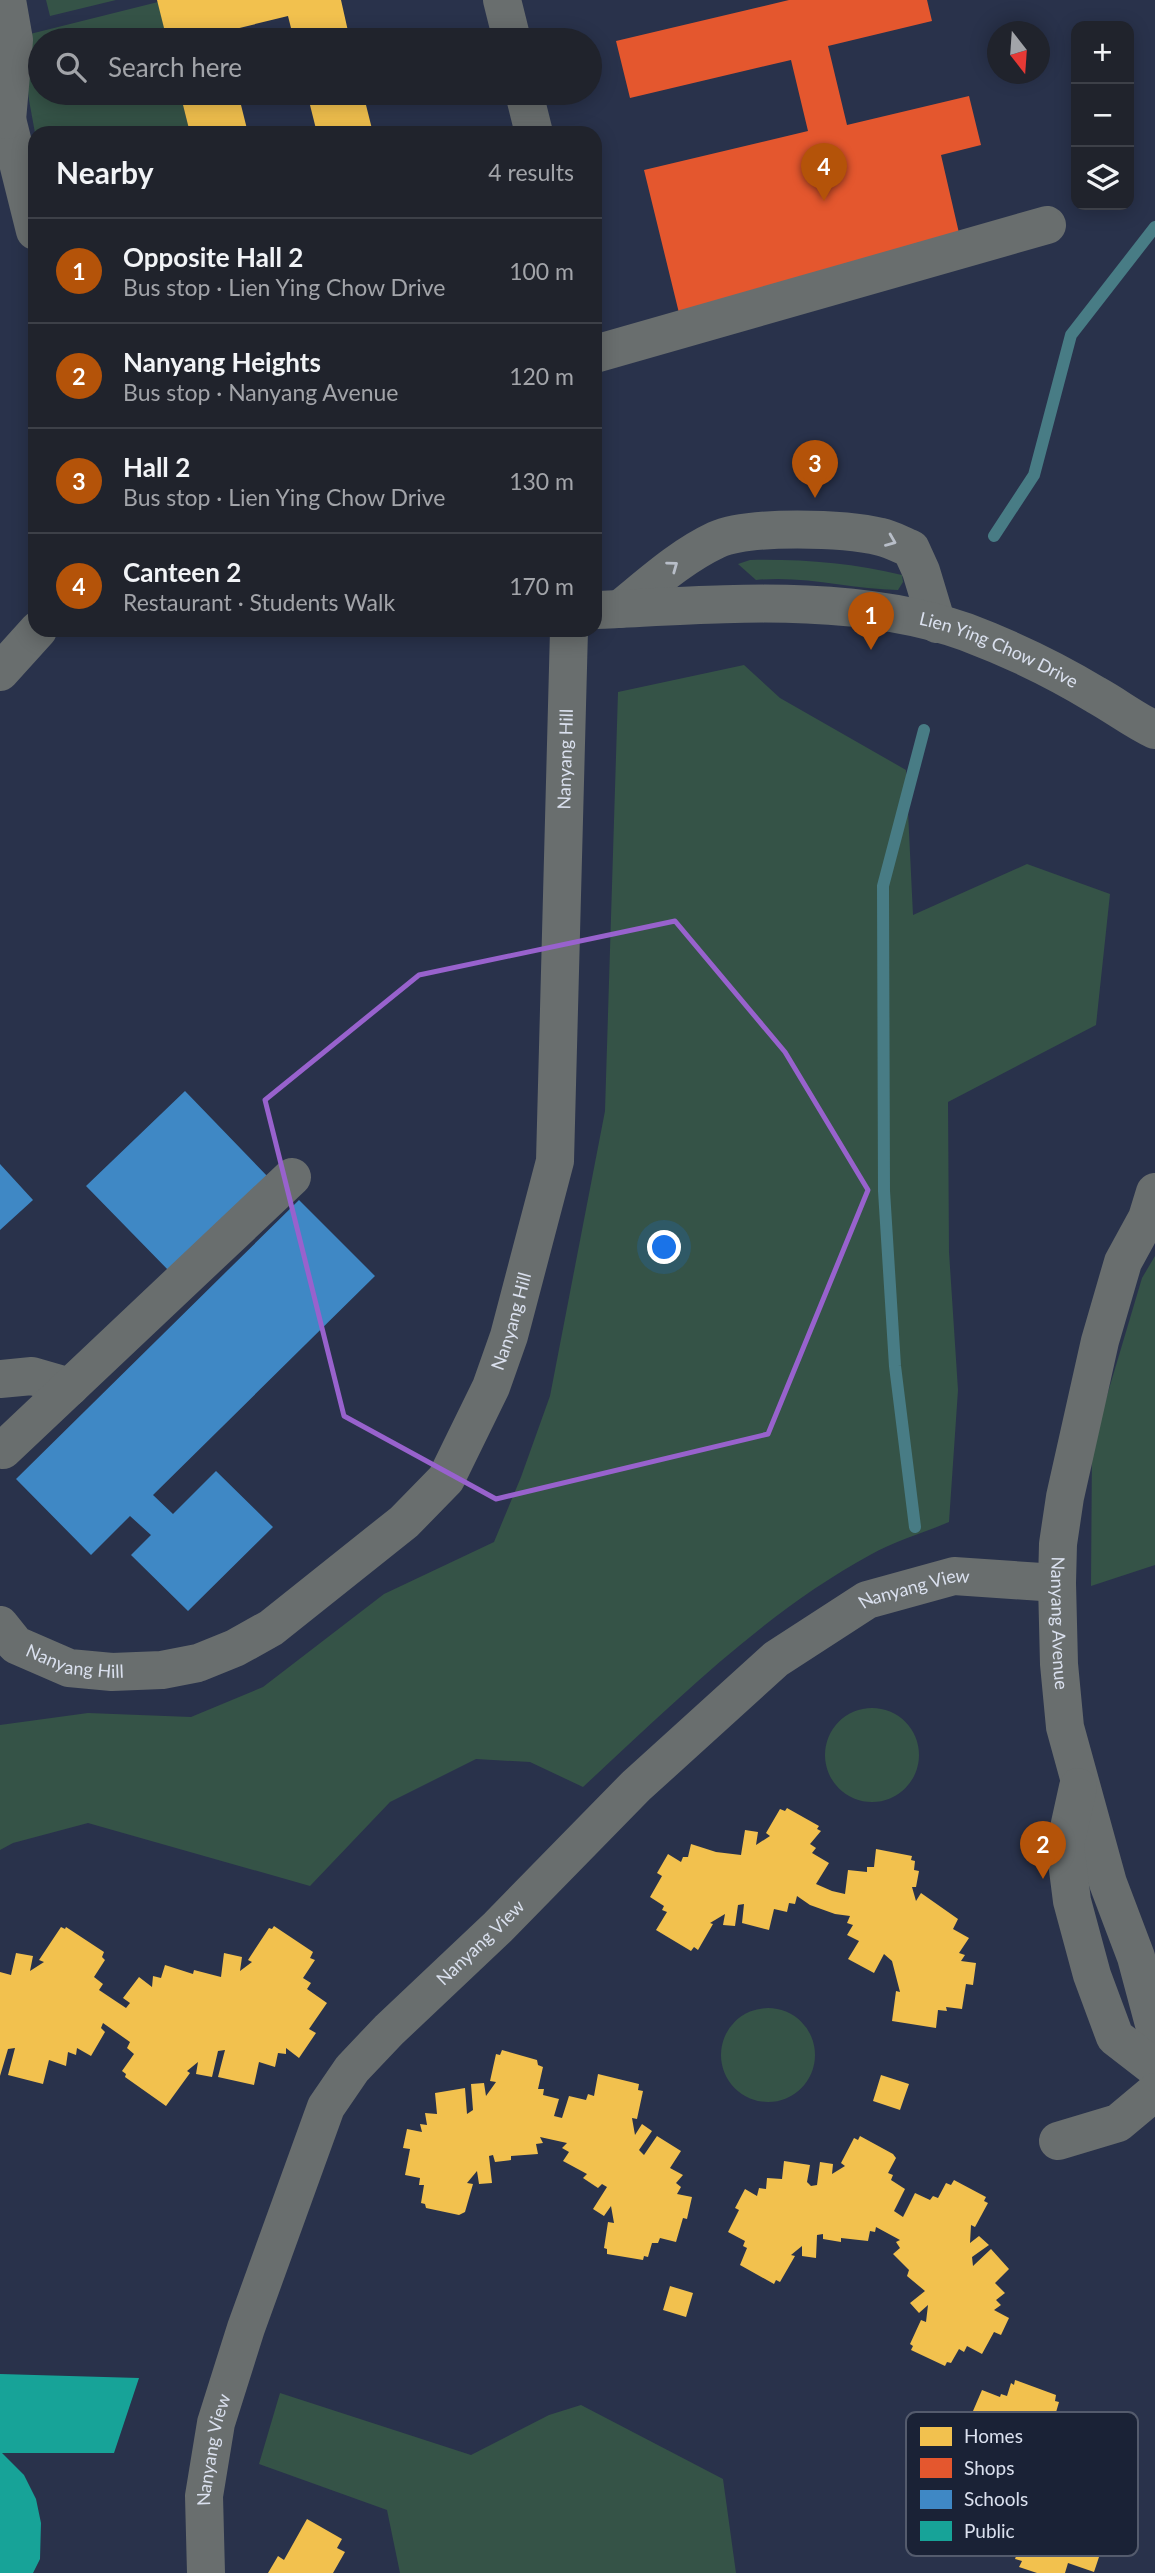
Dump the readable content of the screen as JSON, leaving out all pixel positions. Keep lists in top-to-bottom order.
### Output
{
  "streets": {
    "street": [
      "Lien Ying Chow Drive",
      "Nanyang Hill",
      "Nanyang View",
      "Nanyang Avenue"
    ]
  },
  "crossings": [
    ["Nanyang View", "Nanyang Avenue"]
  ],
  "legend": [
    "Homes",
    "Shops",
    "Schools",
    "Public"
  ],
  "north": "bottom",
  "page": {
    "map_buttons": ["+", "−"],
    "search": "Search here",
    "heading": ["Nearby", "4 results"],
    "pins": [
      "4",
      "3",
      "1",
      "2"
    ],
    "list": [
      {
        "mark": "1",
        "name": "Opposite Hall 2",
        "note": "Bus stop · Lien Ying Chow Drive",
        "value": "100 m"
      },
      {
        "mark": "2",
        "name": "Nanyang Heights",
        "note": "Bus stop · Nanyang Avenue",
        "value": "120 m"
      },
      {
        "mark": "3",
        "name": "Hall 2",
        "note": "Bus stop · Lien Ying Chow Drive",
        "value": "130 m"
      },
      {
        "mark": "4",
        "name": "Canteen 2",
        "note": "Restaurant · Students Walk",
        "value": "170 m"
      }
    ]
  }
}
